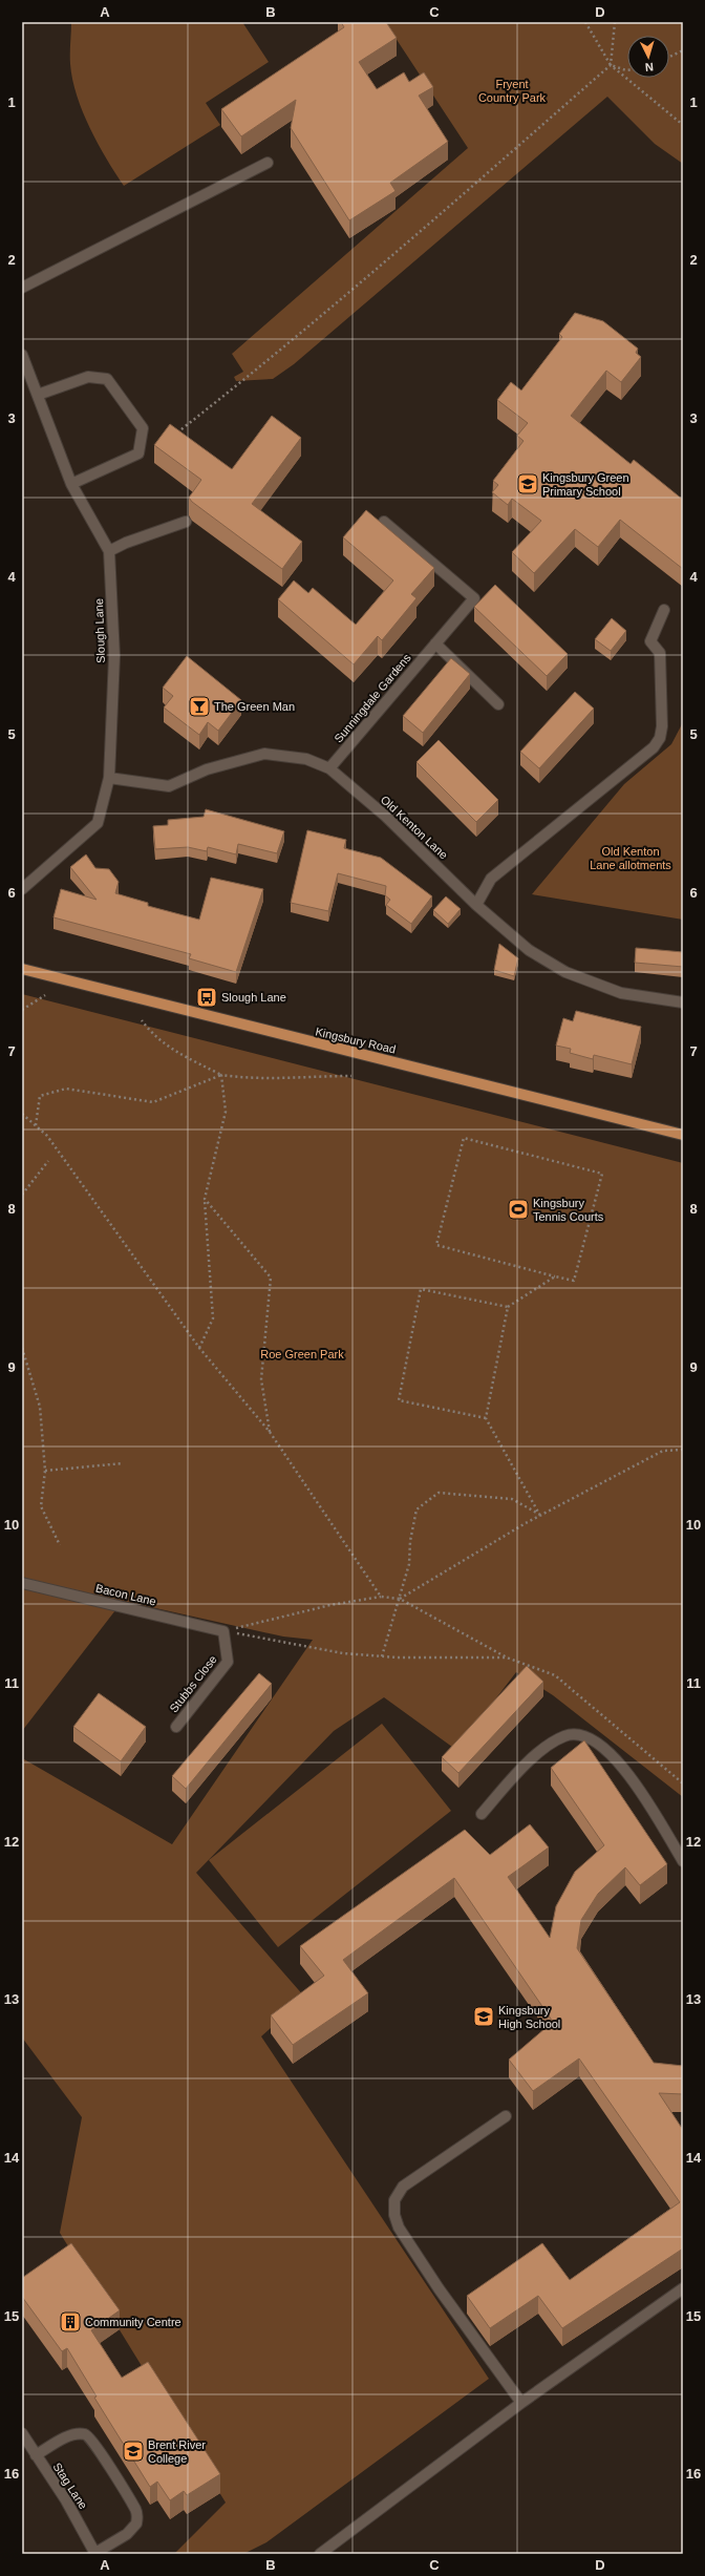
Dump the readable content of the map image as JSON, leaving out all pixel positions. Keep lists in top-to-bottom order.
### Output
{
  "streets": {
    "main road": ["Kingsbury Road"],
    "street": [
      "Slough Lane",
      "Sunningdale Gardens",
      "Old Kenton Lane",
      "Bacon Lane",
      "Stubbs Close",
      "Stag Lane"
    ]
  },
  "crossings": [
    ["Slough Lane", "Old Kenton Lane"],
    ["Sunningdale Gardens", "Old Kenton Lane"],
    ["Bacon Lane", "Stubbs Close"]
  ],
  "parks": ["Fryent Country Park", "Old Kenton Lane allotments", "Roe Green Park"],
  "places": {
    "school or university": ["Kingsbury Green Primary School", "Kingsbury High School", "Brent River College"],
    "bar": ["The Green Man"],
    "bus stop": ["Slough Lane"],
    "sports": ["Kingsbury Tennis Courts"],
    "building": ["Community Centre"]
  },
  "north": "bottom",
  "grid": {
    "columns": [
      "A",
      "B",
      "C",
      "D"
    ],
    "rows": [
      "1",
      "2",
      "3",
      "4",
      "5",
      "6",
      "7",
      "8",
      "9",
      "10",
      "11",
      "12",
      "13",
      "14",
      "15",
      "16"
    ]
  }
}
